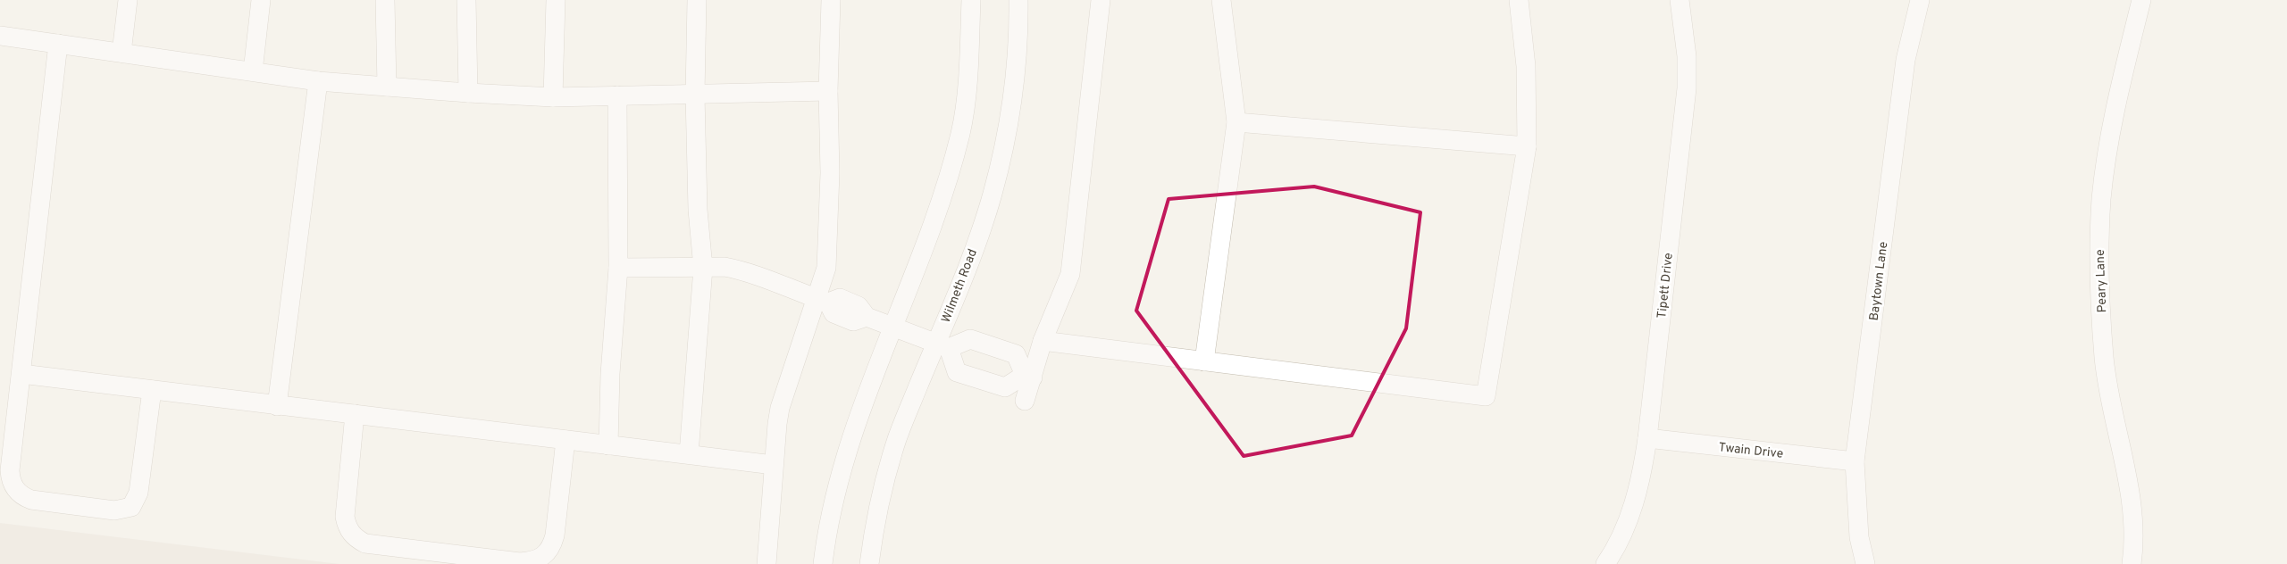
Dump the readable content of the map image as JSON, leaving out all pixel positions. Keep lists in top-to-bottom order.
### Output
{
  "streets": {
    "street": [
      "Baytown Lane",
      "Peary Lane",
      "Wilmeth Road",
      "Tipett Drive",
      "Twain Drive"
    ]
  },
  "crossings": [
    ["Baytown Lane", "Twain Drive"],
    ["Tipett Drive", "Twain Drive"]
  ]
}
